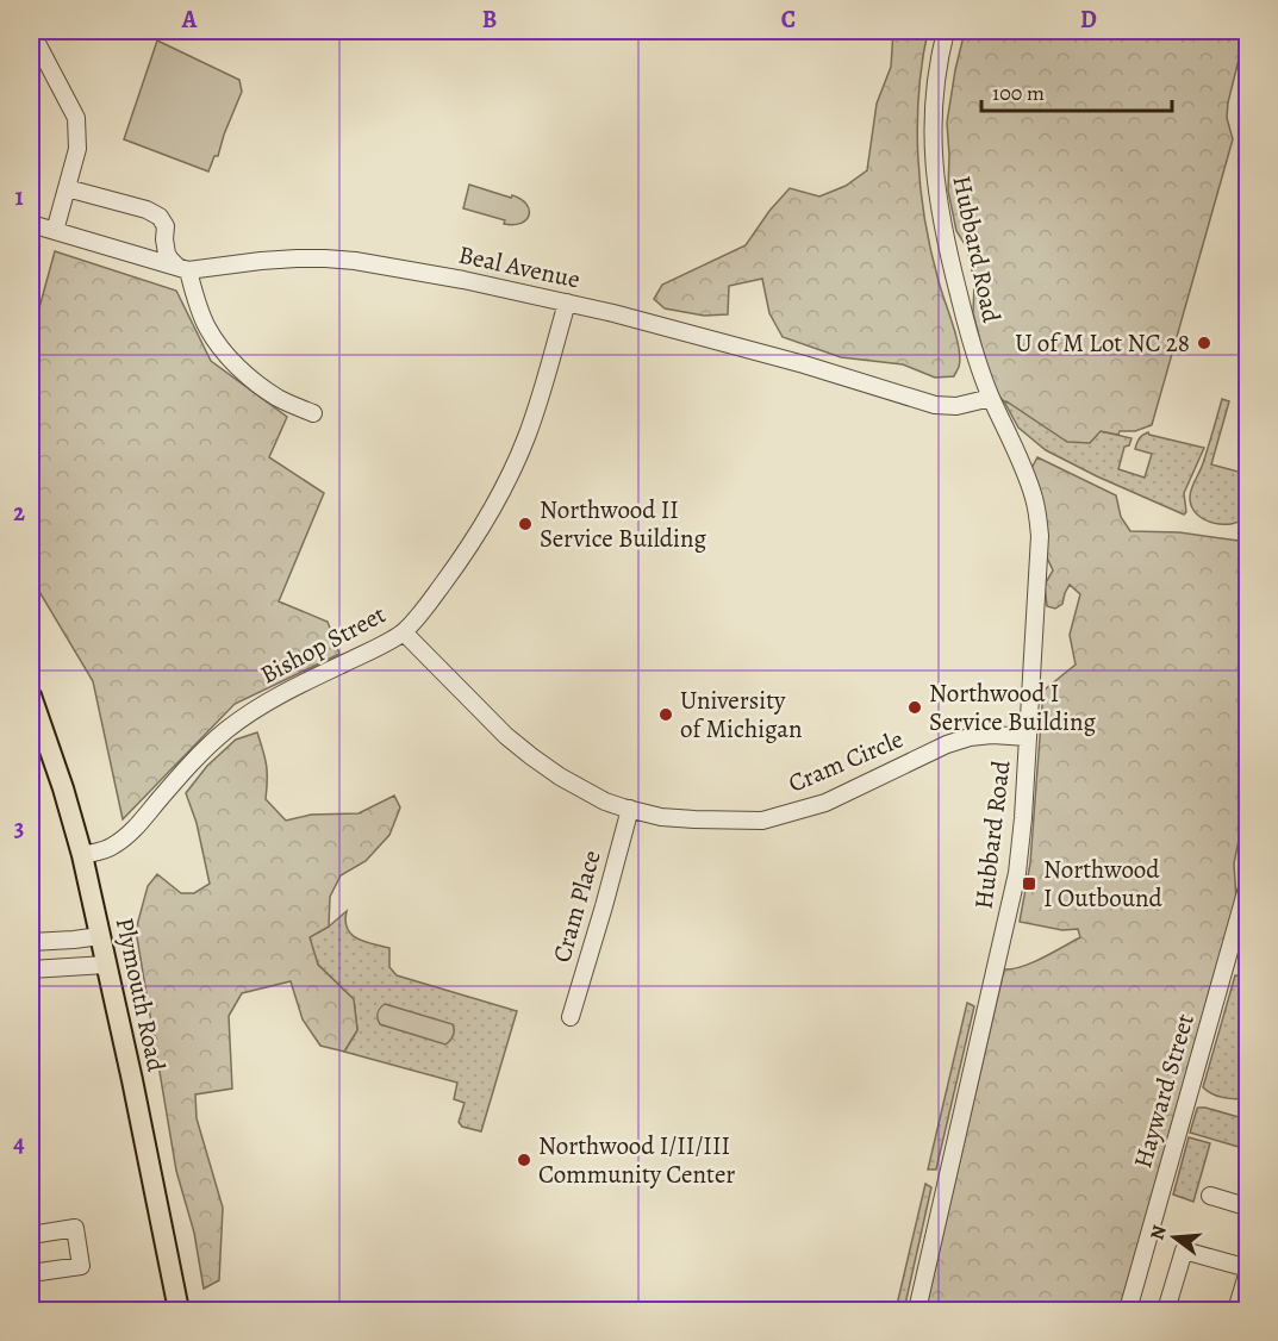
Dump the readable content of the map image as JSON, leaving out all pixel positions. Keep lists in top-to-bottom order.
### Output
{
  "streets": {
    "main road": ["Plymouth Road"],
    "street": [
      "Hubbard Road",
      "Beal Avenue",
      "Bishop Street",
      "Cram Circle",
      "Cram Place",
      "Hayward Street"
    ]
  },
  "crossings": [
    ["Hubbard Road", "Beal Avenue"],
    ["Hubbard Road", "Cram Circle"],
    ["Beal Avenue", "Bishop Street"],
    ["Bishop Street", "Cram Circle"],
    ["Bishop Street", "Plymouth Road"],
    ["Cram Circle", "Cram Place"]
  ],
  "places": {
    "other": [
      "U of M Lot NC 28",
      "Northwood II Service Building",
      "Northwood I Service Building",
      "University of Michigan",
      "Northwood I/II/III Community Center"
    ],
    "transit": ["Northwood I Outbound"]
  },
  "scale_bar": "100 m",
  "north": "left",
  "grid": {
    "columns": [
      "A",
      "B",
      "C",
      "D"
    ],
    "rows": [
      "1",
      "2",
      "3",
      "4"
    ]
  }
}
